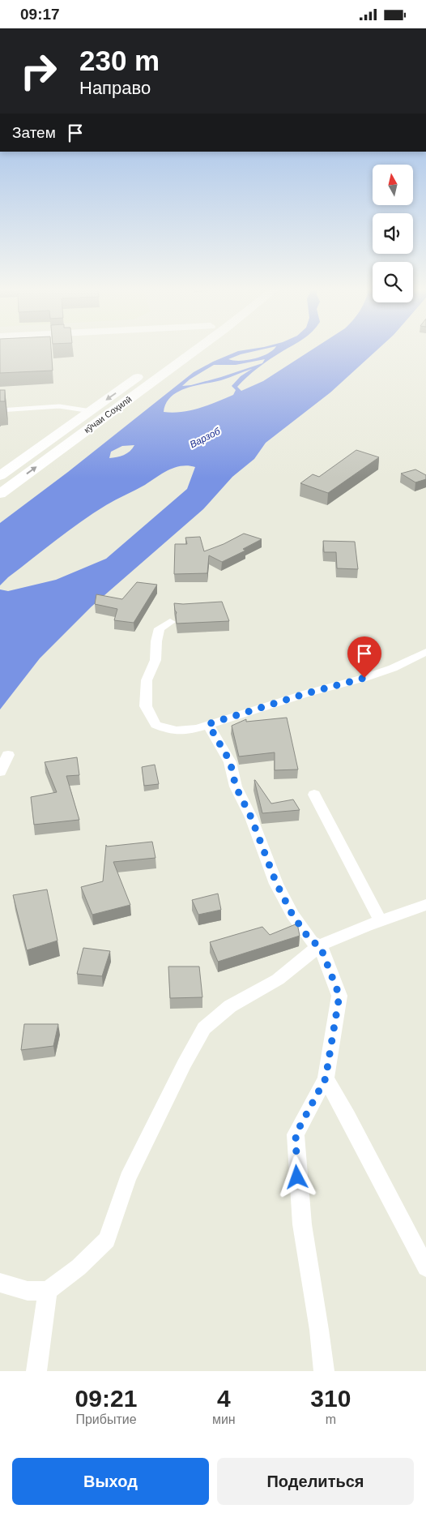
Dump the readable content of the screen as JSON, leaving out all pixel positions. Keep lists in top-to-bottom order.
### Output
{
  "streets": {
    "main road": ["кӯчаи Соҳилӣ"]
  },
  "water": ["Варзоб"],
  "north": "top",
  "page": {
    "status": "09:17",
    "turn": ["230 m", "Направо"],
    "then": "Затем",
    "eta": [
      "09:21",
      "Прибытие",
      "4",
      "мин",
      "310",
      "m"
    ],
    "buttons": ["Выход", "Поделиться"]
  }
}
